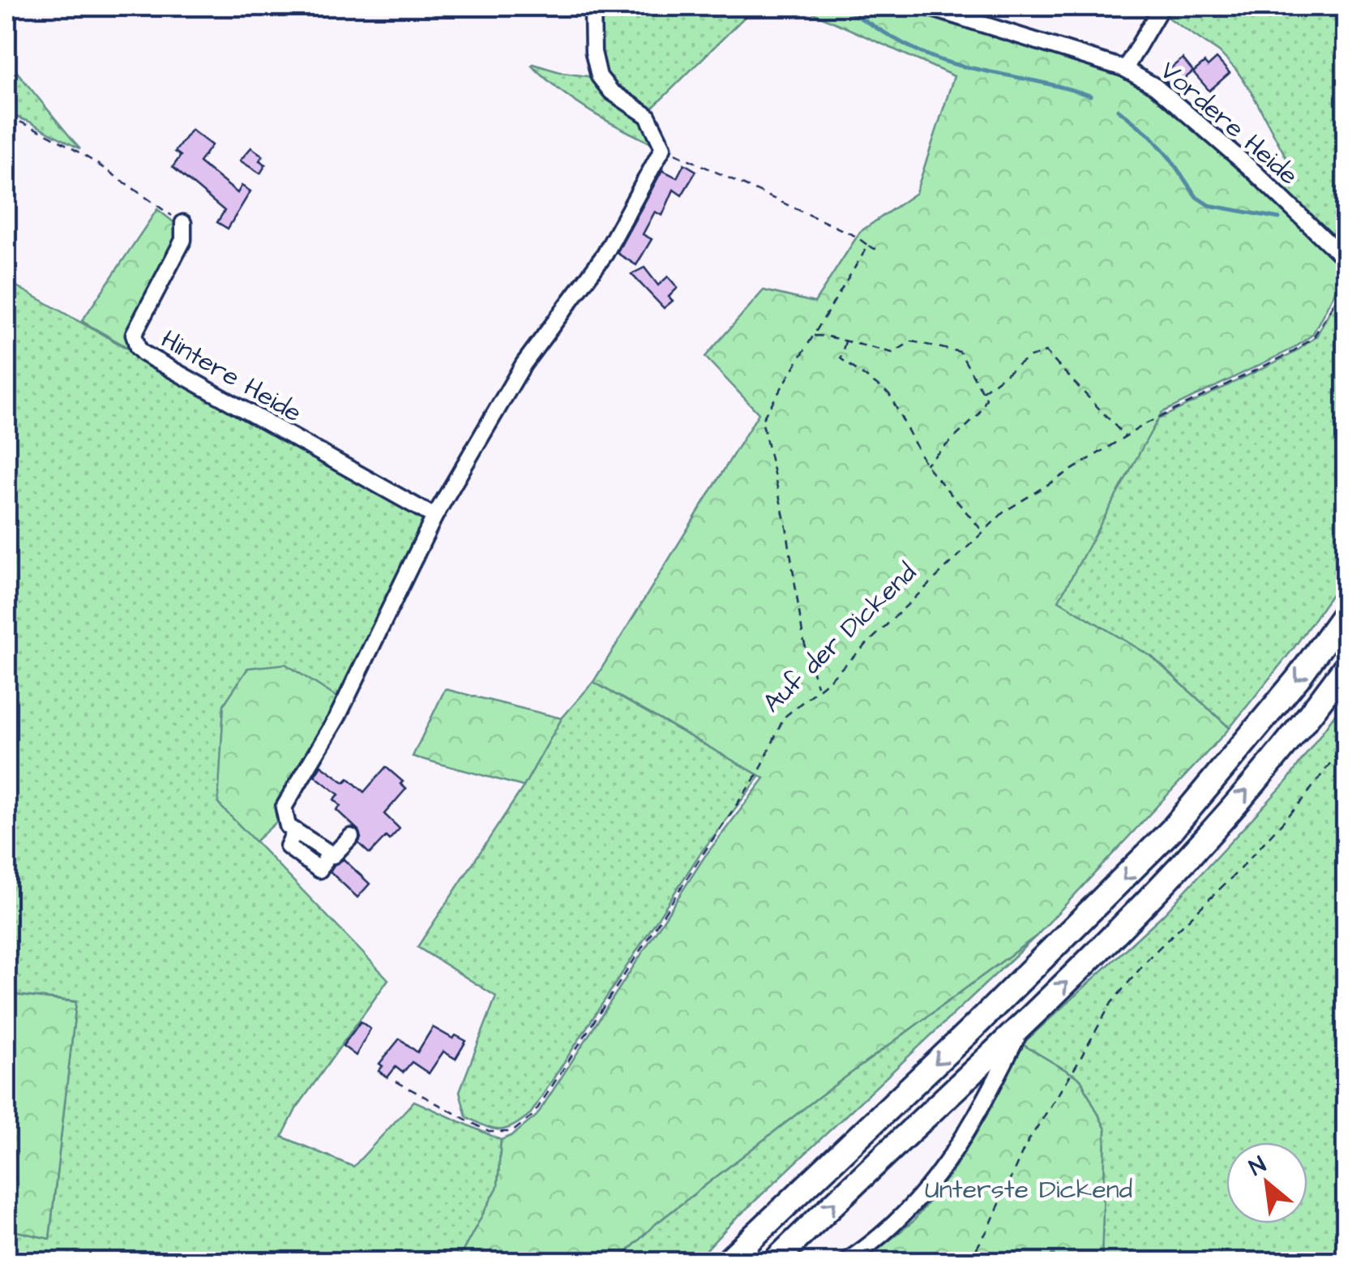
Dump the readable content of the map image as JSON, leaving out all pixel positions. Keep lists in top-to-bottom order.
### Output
{
  "streets": {
    "street": ["Vordere Heide", "Hintere Heide"],
    "path": ["Auf der Dickend"]
  },
  "parks": ["Unterste Dickend"],
  "north": "top left"
}
